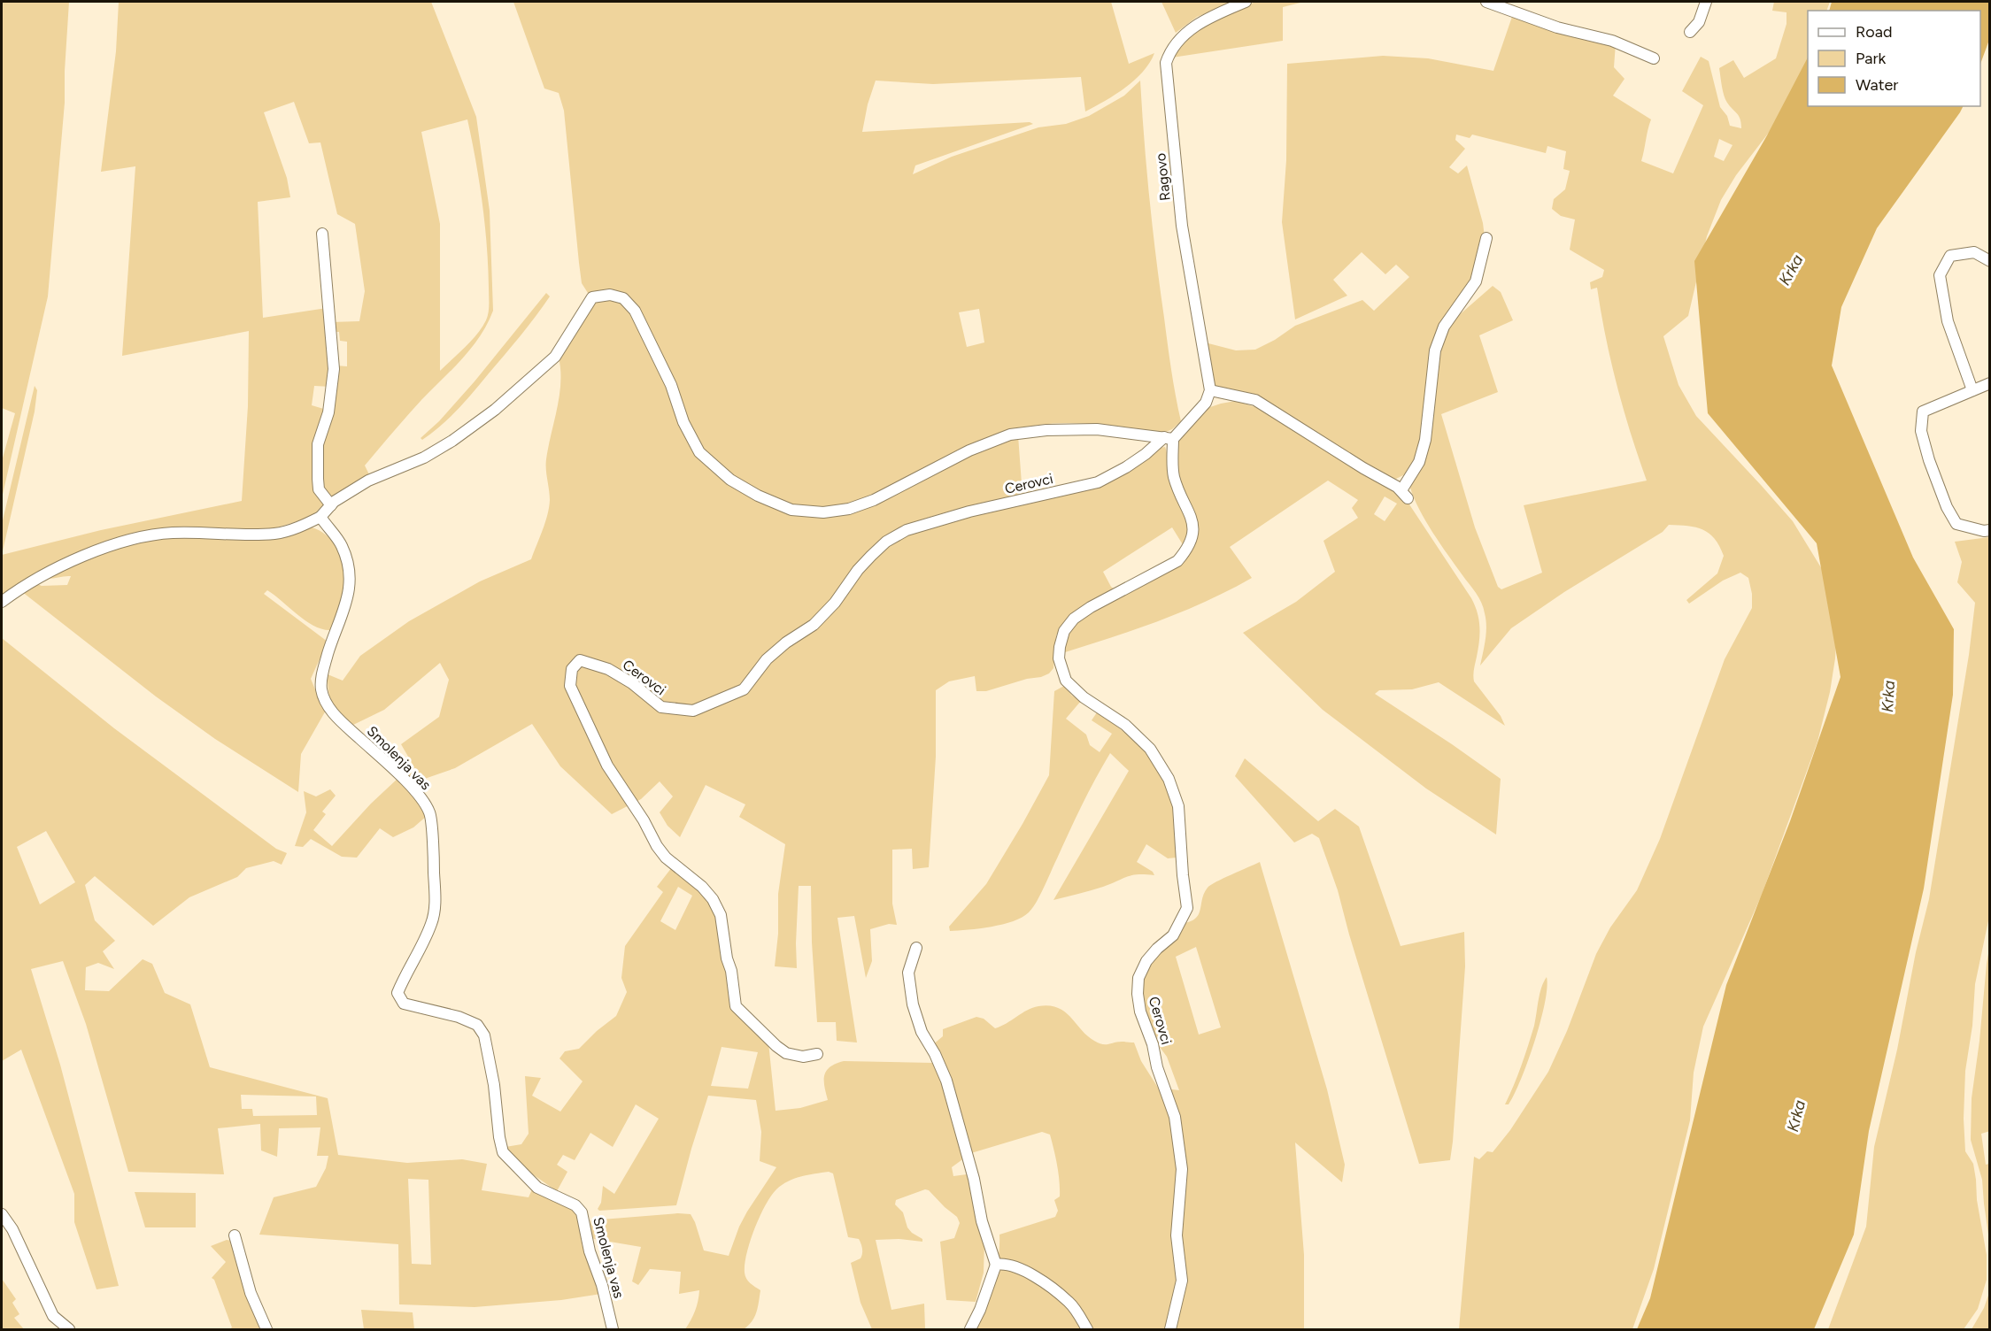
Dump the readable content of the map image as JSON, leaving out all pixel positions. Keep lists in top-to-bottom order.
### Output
{
  "streets": {
    "street": ["Ragovo", "Cerovci", "Smolenja vas"]
  },
  "water": ["Krka"],
  "legend": ["Road", "Park", "Water"]
}
